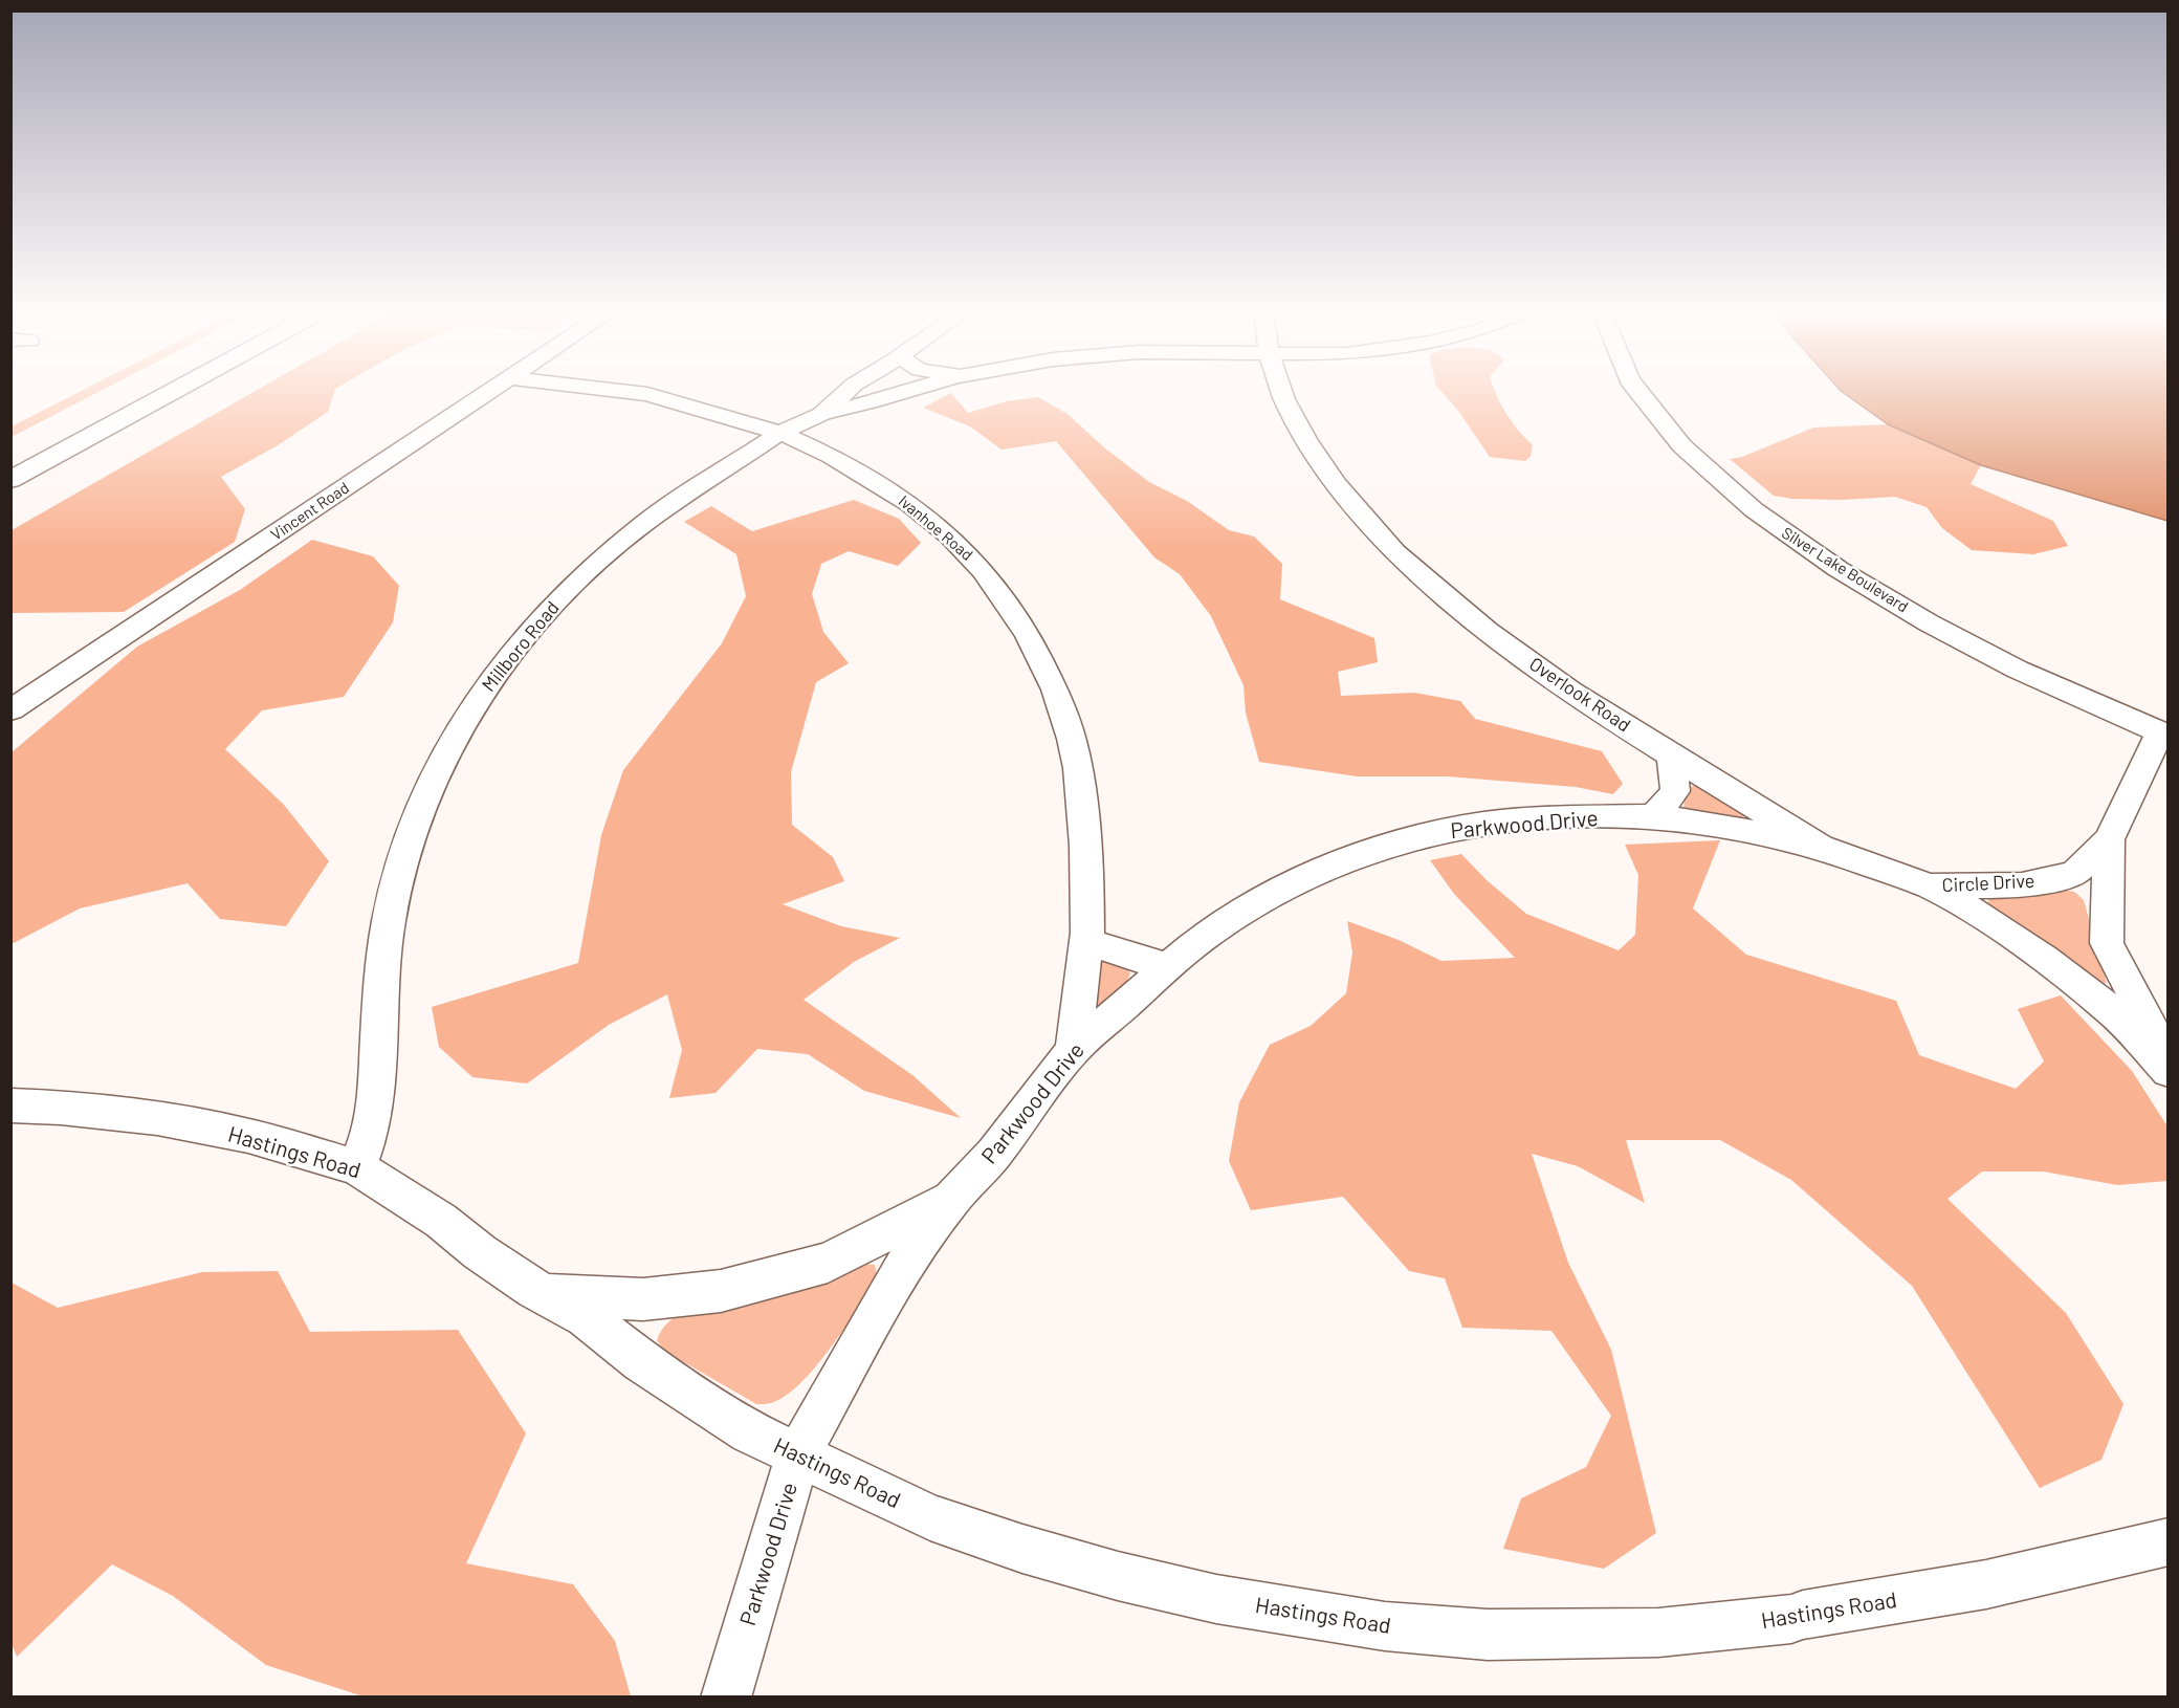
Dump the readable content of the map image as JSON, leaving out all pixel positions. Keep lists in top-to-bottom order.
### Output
{
  "streets": {
    "street": [
      "Vincent Road",
      "Ivanhoe Road",
      "Silver Lake Boulevard",
      "Millboro Road",
      "Overlook Road",
      "Parkwood Drive",
      "Circle Drive",
      "Hastings Road"
    ]
  },
  "crossings": [
    ["Ivanhoe Road", "Millboro Road"],
    ["Ivanhoe Road", "Parkwood Drive"],
    ["Silver Lake Boulevard", "Circle Drive"],
    ["Millboro Road", "Hastings Road"],
    ["Overlook Road", "Parkwood Drive"],
    ["Overlook Road", "Circle Drive"],
    ["Parkwood Drive", "Hastings Road"]
  ]
}
